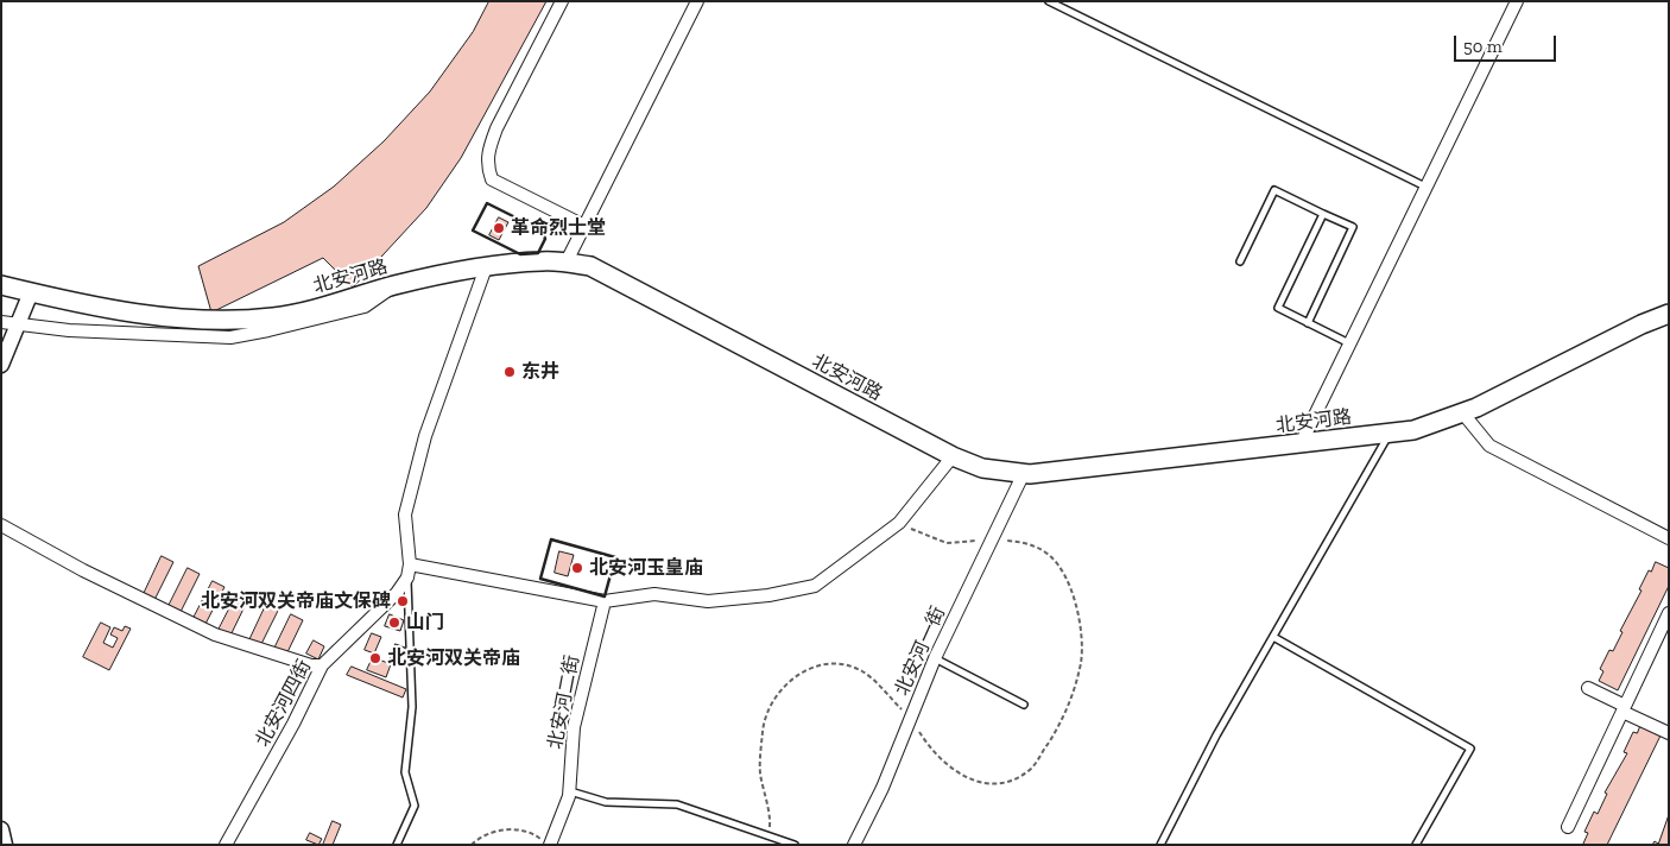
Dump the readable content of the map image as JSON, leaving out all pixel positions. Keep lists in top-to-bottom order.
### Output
{
  "streets": {
    "main road": ["北安河路"],
    "street": ["北安河一街", "北安河二街", "北安河四街"]
  },
  "crossings": [
    ["北安河路", "北安河一街"]
  ],
  "places": [
    "革命烈士堂",
    "东井",
    "北安河玉皇庙",
    "北安河双关帝庙文保碑",
    "山门",
    "北安河双关帝庙"
  ],
  "scale_bar": "50 m"
}
